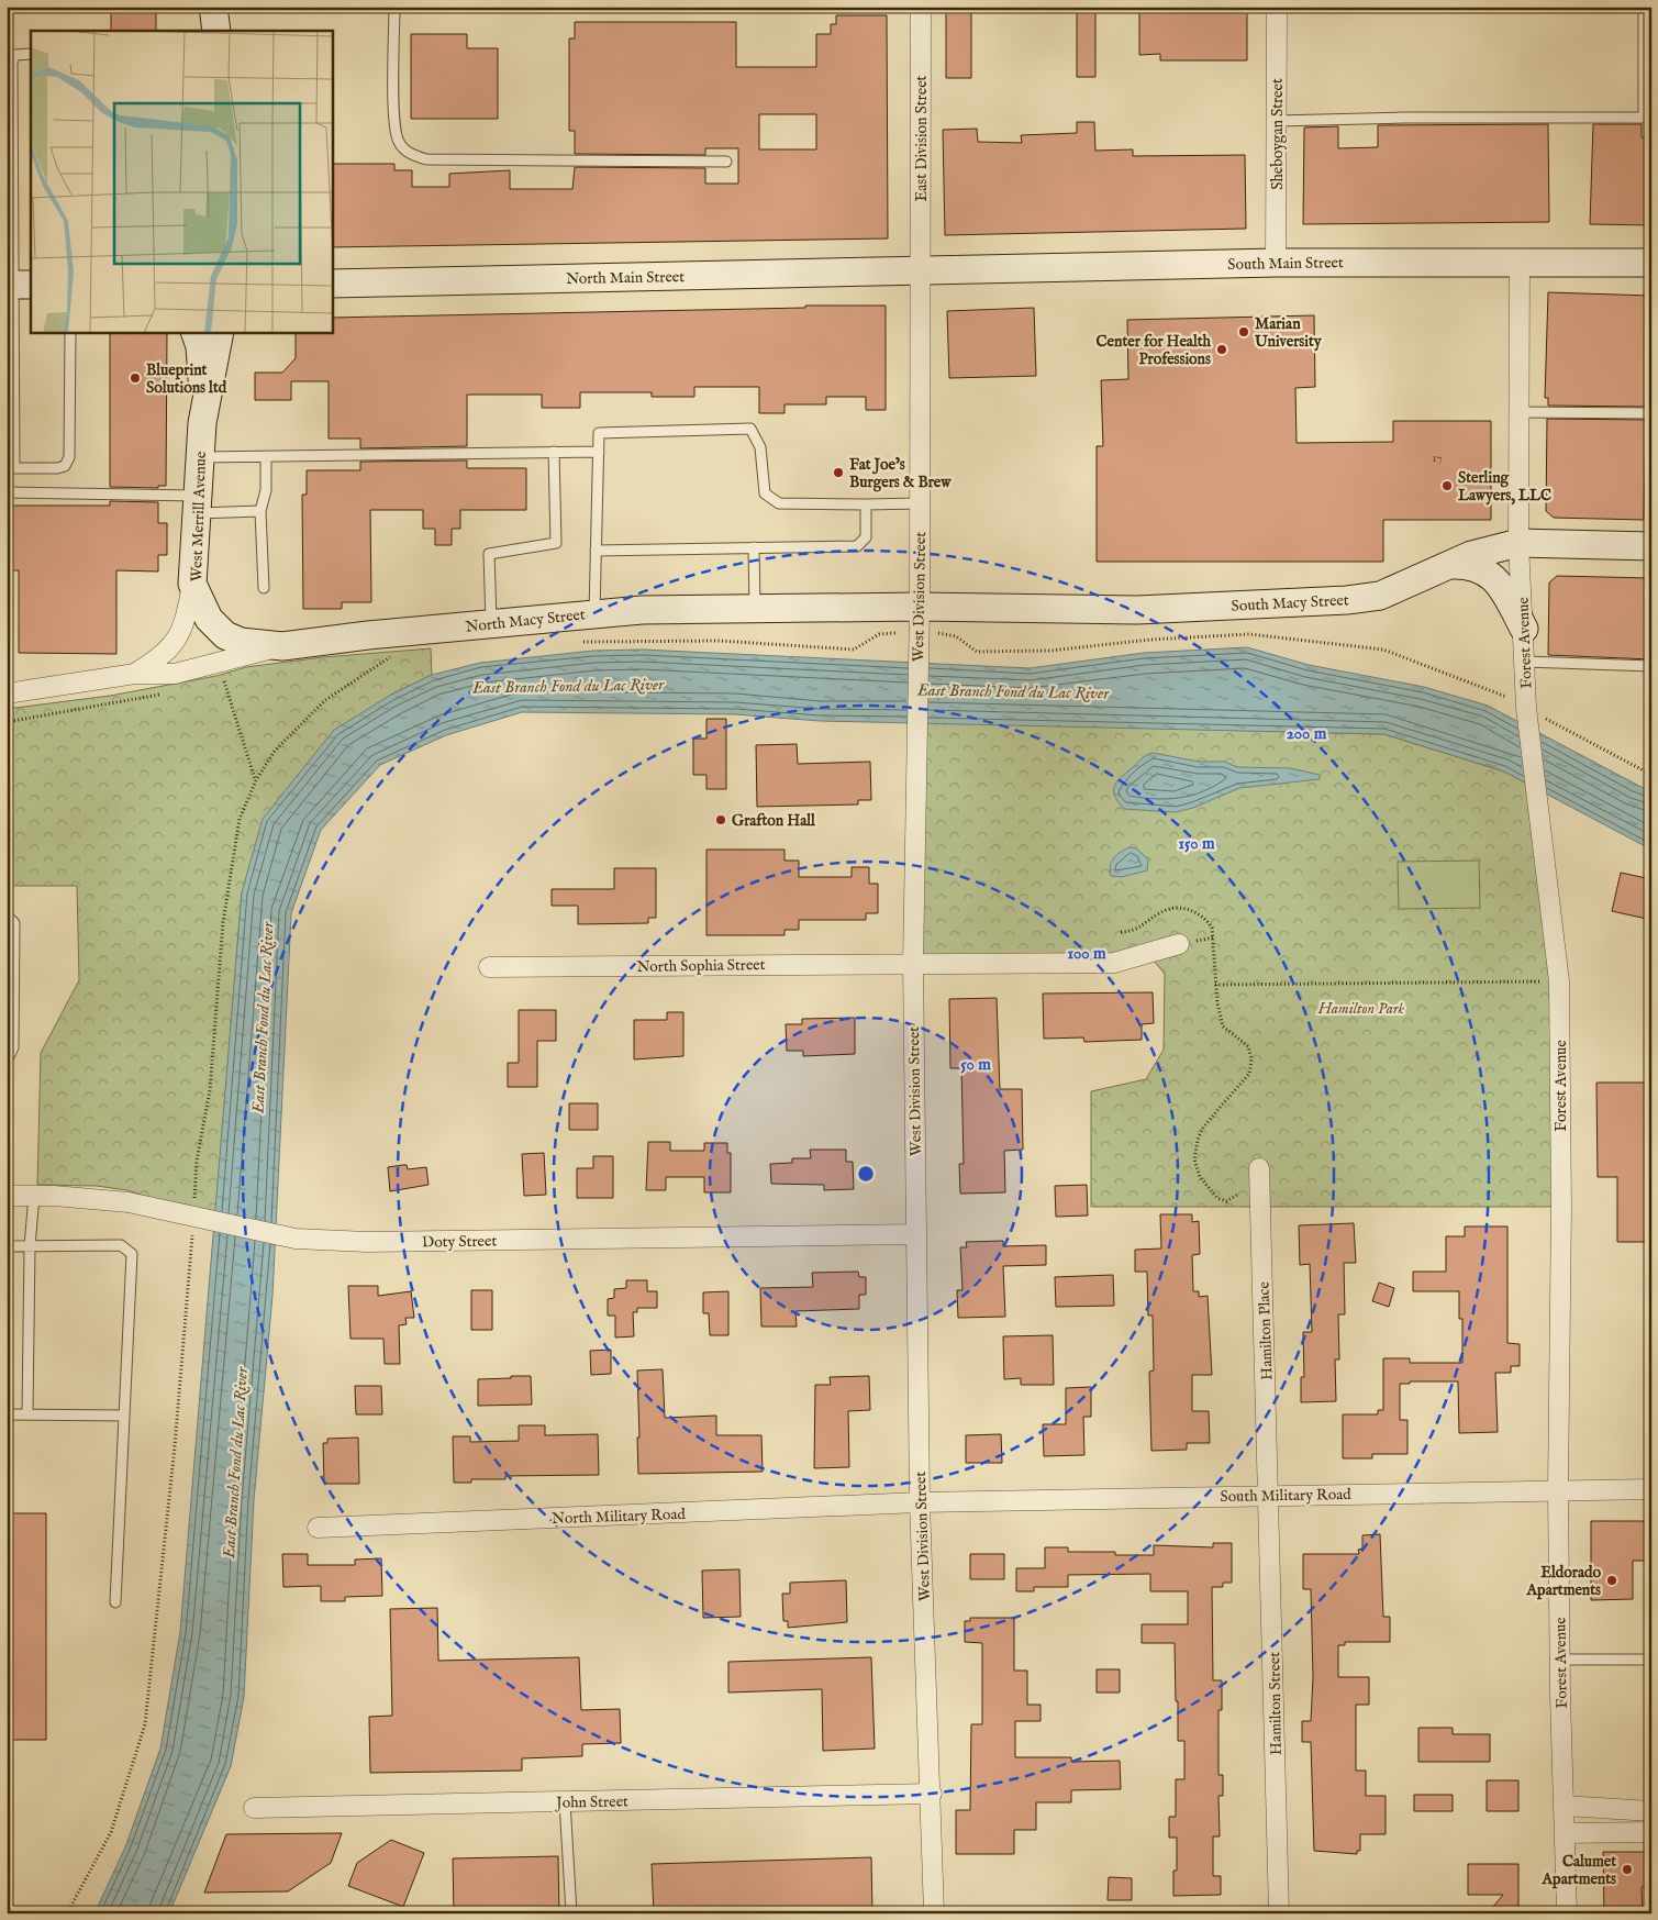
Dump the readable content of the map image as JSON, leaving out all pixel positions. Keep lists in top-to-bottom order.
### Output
{
  "streets": {
    "main road": [
      "South Main Street",
      "North Main Street",
      "West Merrill Avenue",
      "South Macy Street",
      "North Macy Street"
    ],
    "street": [
      "Sheboygan Street",
      "East Division Street",
      "West Division Street",
      "Forest Avenue",
      "North Sophia Street",
      "Doty Street",
      "Hamilton Place",
      "South Military Road",
      "North Military Road",
      "Hamilton Street",
      "John Street"
    ]
  },
  "crossings": [
    ["Sheboygan Street", "South Main Street"],
    ["East Division Street", "South Main Street"],
    ["East Division Street", "North Main Street"],
    ["East Division Street", "West Division Street"],
    ["South Main Street", "North Main Street"],
    ["South Main Street", "West Division Street"],
    ["South Main Street", "Forest Avenue"],
    ["North Main Street", "West Division Street"],
    ["West Merrill Avenue", "North Macy Street"],
    ["West Division Street", "South Macy Street"],
    ["West Division Street", "North Macy Street"],
    ["West Division Street", "North Sophia Street"],
    ["West Division Street", "Doty Street"],
    ["West Division Street", "South Military Road"],
    ["West Division Street", "North Military Road"],
    ["West Division Street", "John Street"],
    ["South Macy Street", "North Macy Street"],
    ["South Macy Street", "Forest Avenue"],
    ["Forest Avenue", "South Military Road"],
    ["Hamilton Place", "South Military Road"],
    ["Hamilton Place", "Hamilton Street"],
    ["South Military Road", "North Military Road"],
    ["South Military Road", "Hamilton Street"]
  ],
  "water": ["East Branch Fond du Lac River"],
  "parks": ["Hamilton Park"],
  "places": [
    "Marian University",
    "Center for Health Professions",
    "Blueprint Solutions ltd",
    "Fat Joe’s Burgers & Brew",
    "Sterling Lawyers, LLC",
    "Grafton Hall",
    "Eldorado Apartments",
    "Calumet Apartments"
  ],
  "house_numbers": ["17"],
  "rings": [
    "200 m",
    "150 m",
    "100 m",
    "50 m"
  ]
}
